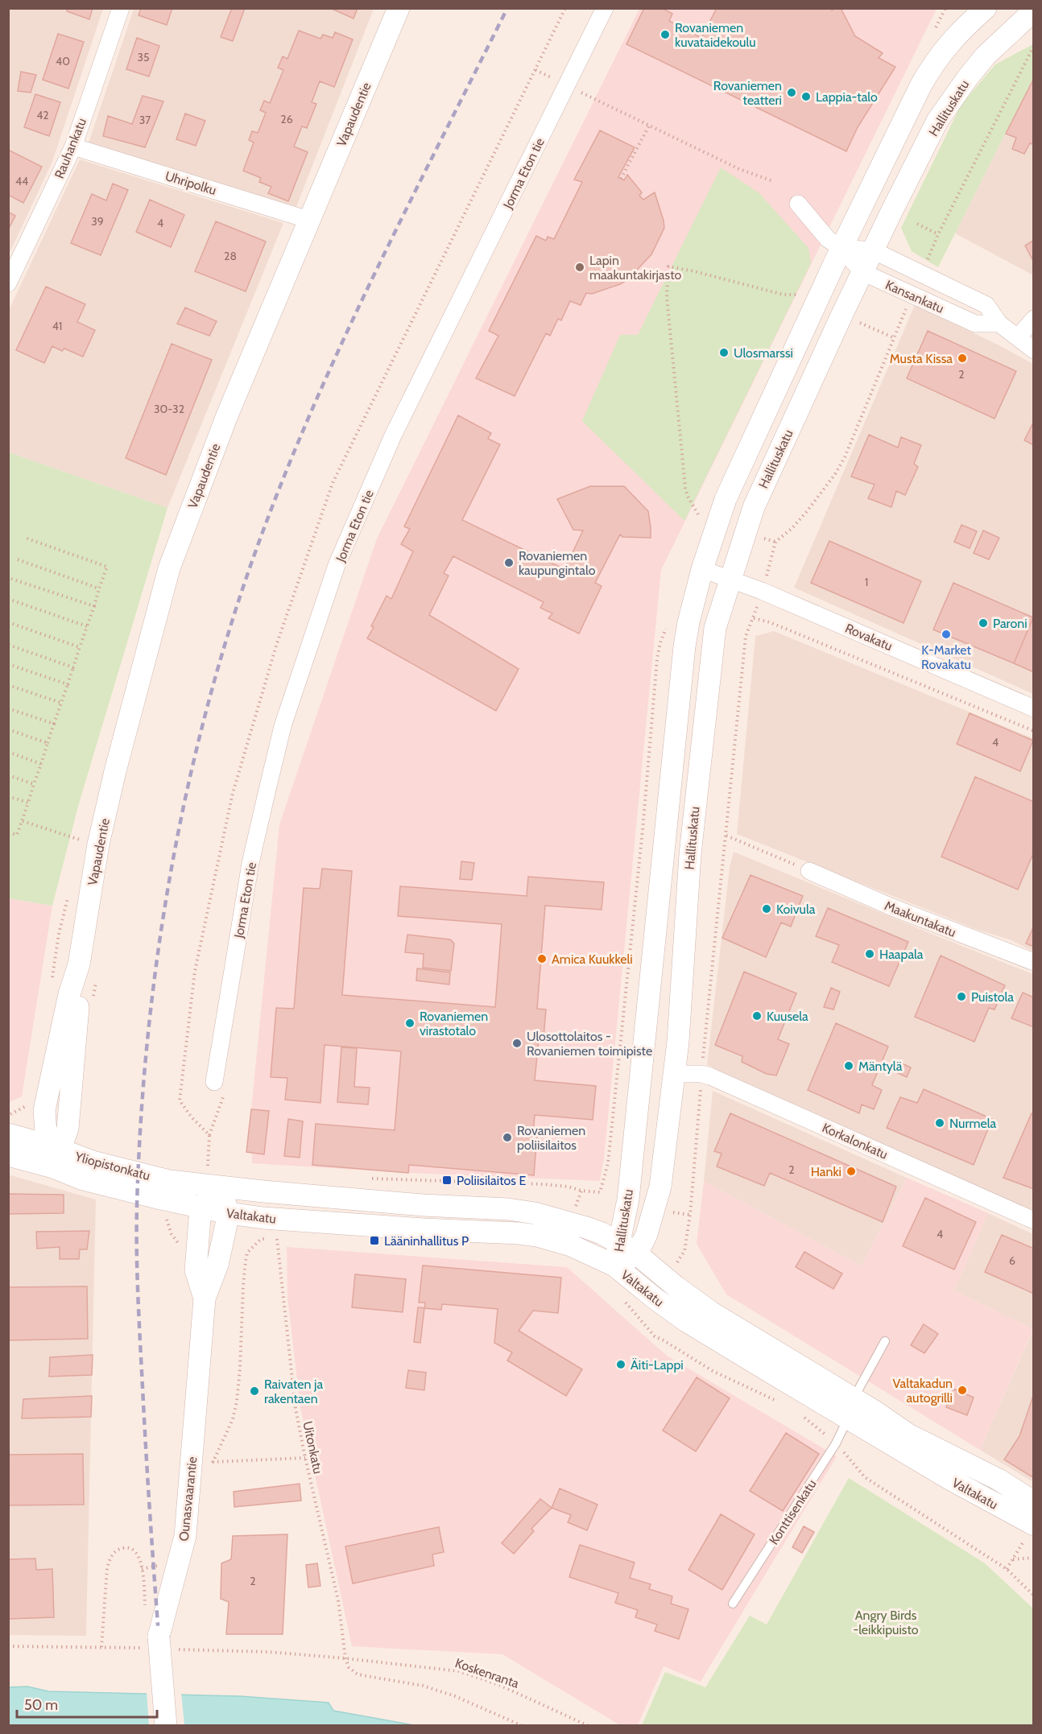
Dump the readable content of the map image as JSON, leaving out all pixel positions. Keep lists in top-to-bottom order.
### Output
{
  "streets": {
    "street": [
      "Hallituskatu",
      "Vapaudentie",
      "Rauhankatu",
      "Jorma Eton tie",
      "Uhripolku",
      "Kansankatu",
      "Rovakatu",
      "Maakuntakatu",
      "Korkalonkatu",
      "Yliopistonkatu",
      "Valtakatu",
      "Ounasvaarantie"
    ],
    "lane": ["Konttisenkatu"],
    "path": ["Uitonkatu", "Koskenranta"]
  },
  "crossings": [
    ["Hallituskatu", "Kansankatu"],
    ["Hallituskatu", "Rovakatu"],
    ["Hallituskatu", "Korkalonkatu"],
    ["Hallituskatu", "Valtakatu"],
    ["Vapaudentie", "Uhripolku"],
    ["Vapaudentie", "Yliopistonkatu"],
    ["Rauhankatu", "Uhripolku"],
    ["Yliopistonkatu", "Valtakatu"],
    ["Yliopistonkatu", "Ounasvaarantie"],
    ["Valtakatu", "Ounasvaarantie"],
    ["Valtakatu", "Konttisenkatu"],
    ["Uitonkatu", "Koskenranta"]
  ],
  "parks": ["Angry Birds -leikkipuisto"],
  "places": {
    "other": [
      "Rovaniemen kuvataidekoulu",
      "Rovaniemen teatteri",
      "Lappia-talo",
      "Lapin maakuntakirjasto",
      "Ulosmarssi",
      "Musta Kissa",
      "Rovaniemen kaupungintalo",
      "Paroni",
      "K-Market Rovakatu",
      "Koivula",
      "Haapala",
      "Amica Kuukkeli",
      "Puistola",
      "Kuusela",
      "Rovaniemen virastotalo",
      "Ulosottolaitos - Rovaniemen toimipiste",
      "Mäntylä",
      "Nurmela",
      "Rovaniemen poliisilaitos",
      "Hanki",
      "Äiti-Lappi",
      "Valtakadun autogrilli",
      "Raivaten ja rakentaen"
    ],
    "transit": ["Poliisilaitos E", "Lääninhallitus P"]
  },
  "house_numbers": [
    "35",
    "40",
    "42",
    "26",
    "37",
    "44",
    "39",
    "4",
    "28",
    "41",
    "2",
    "30-32",
    "1",
    "4",
    "2",
    "4",
    "6",
    "2"
  ],
  "scale_bar": "50 m"
}
